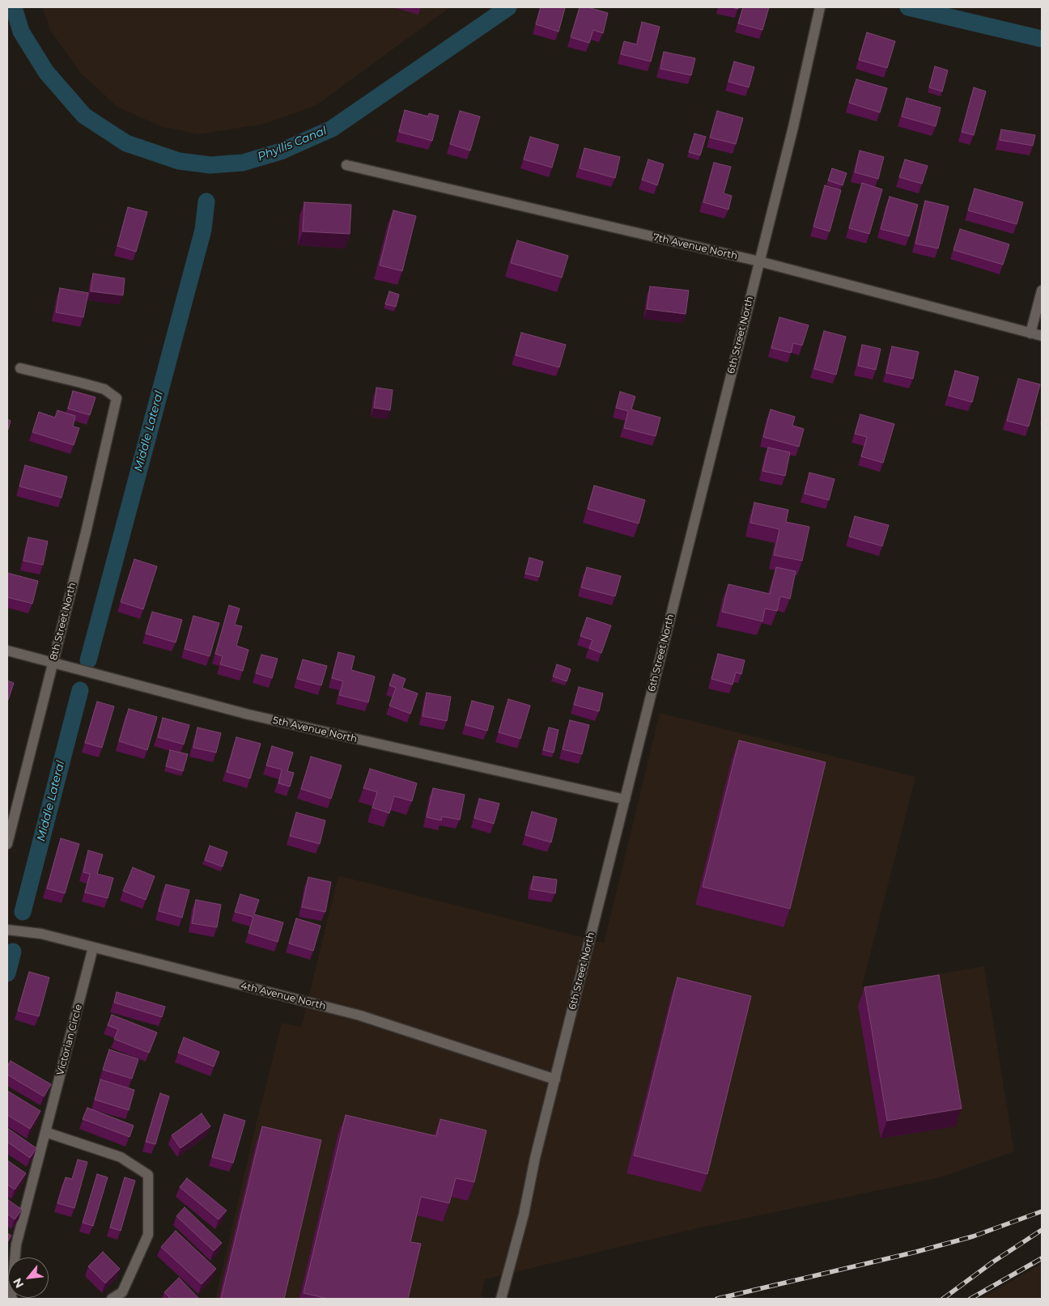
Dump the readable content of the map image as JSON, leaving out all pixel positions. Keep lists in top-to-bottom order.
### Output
{
  "streets": {
    "street": [
      "7th Avenue North",
      "6th Street North",
      "8th Street North",
      "5th Avenue North",
      "4th Avenue North",
      "Victorian Circle"
    ]
  },
  "crossings": [
    ["7th Avenue North", "6th Street North"],
    ["6th Street North", "5th Avenue North"],
    ["6th Street North", "4th Avenue North"],
    ["8th Street North", "5th Avenue North"],
    ["4th Avenue North", "Victorian Circle"]
  ],
  "water": ["Phyllis Canal", "Middle Lateral"],
  "north": "bottom left"
}
